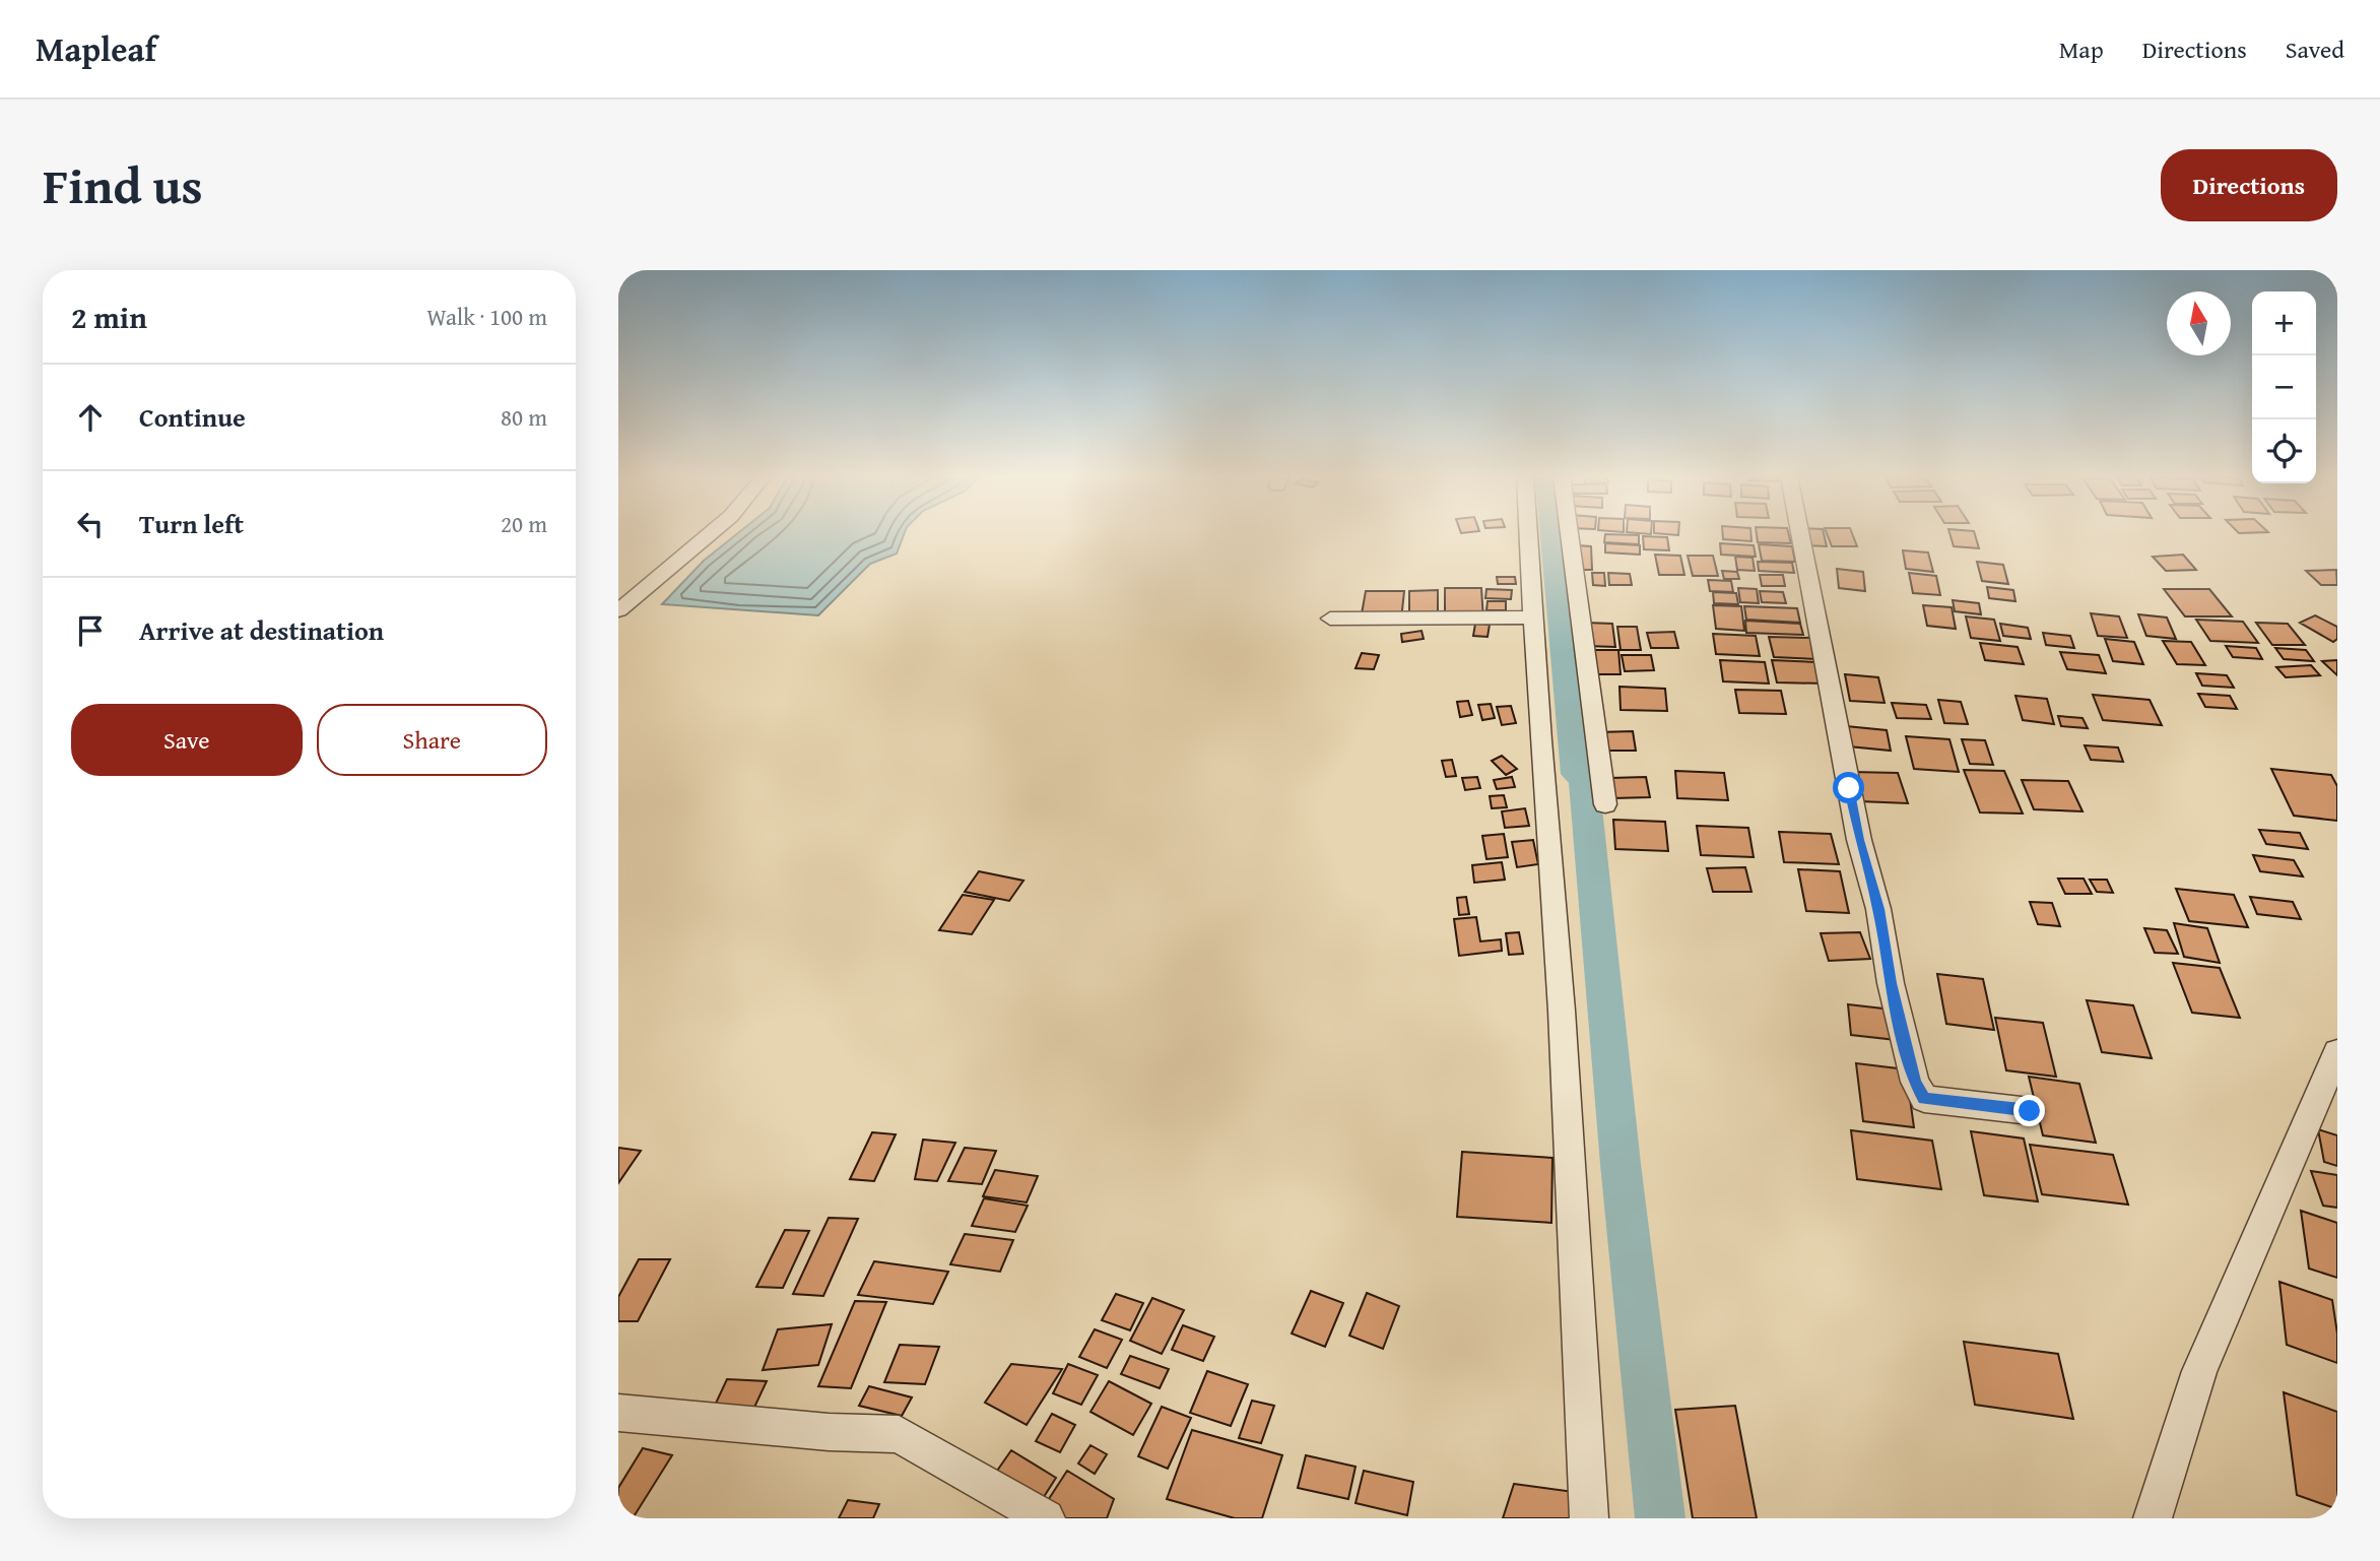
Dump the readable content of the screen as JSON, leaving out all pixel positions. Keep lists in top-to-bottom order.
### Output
{
  "north": "top",
  "page": {
    "header": "Mapleaf",
    "nav": ["Map", "Directions", "Saved"],
    "title": "Find us",
    "buttons": [
      "Directions",
      ["Save", "Share"]
    ],
    "heading": ["2 min", "Walk · 100 m"],
    "map_buttons": ["+", "−"],
    "list": [
      ["Continue", "80 m"],
      ["Turn left", "20 m"],
      "Arrive at destination"
    ]
  }
}
